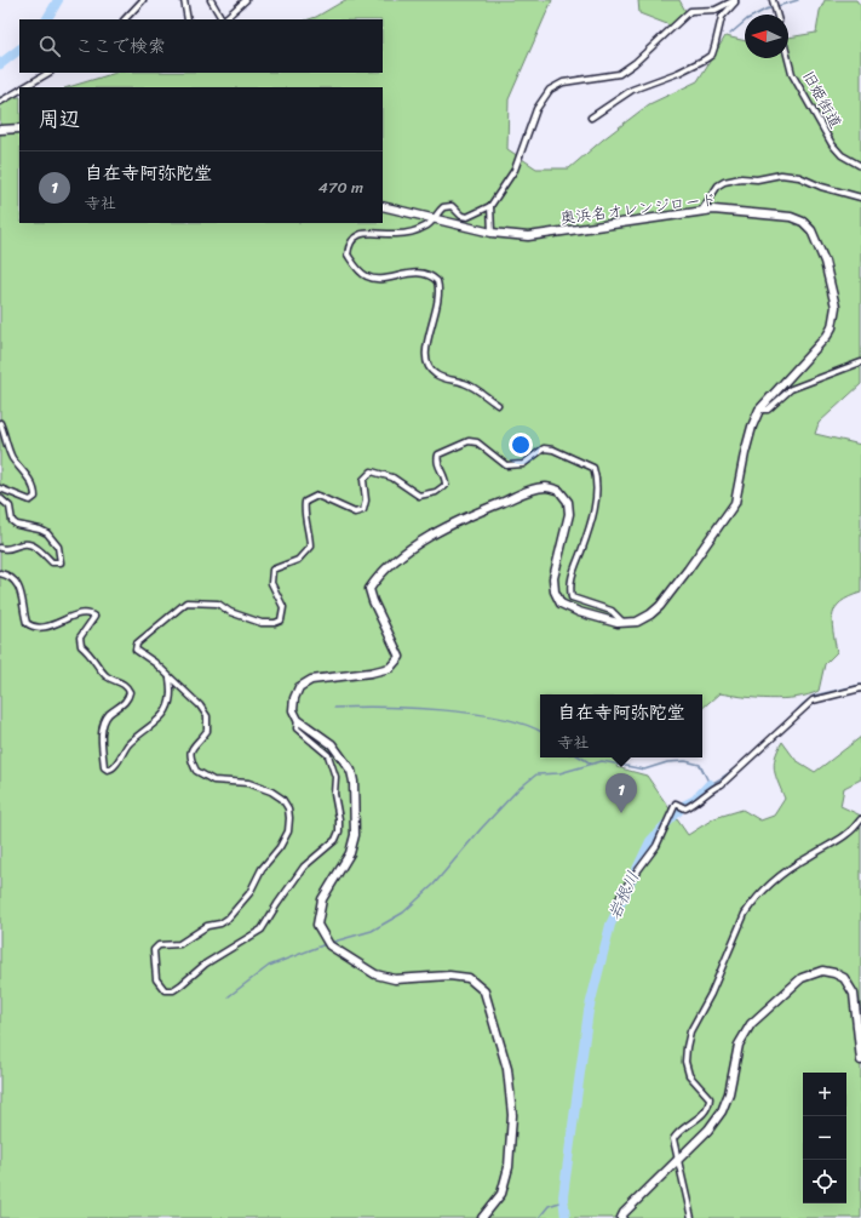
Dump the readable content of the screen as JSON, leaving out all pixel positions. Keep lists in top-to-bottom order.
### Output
{
  "streets": {
    "street": ["旧姫街道", "奥浜名オレンジロード"]
  },
  "water": ["岩根川"],
  "north": "left",
  "page": {
    "search": "ここで検索",
    "heading": "周辺",
    "list": [
      {
        "mark": "1",
        "name": "自在寺阿弥陀堂",
        "note": "寺社",
        "value": "470 m"
      }
    ],
    "popup": ["自在寺阿弥陀堂", "寺社"],
    "pins": "1",
    "map_buttons": ["+", "−"]
  }
}
